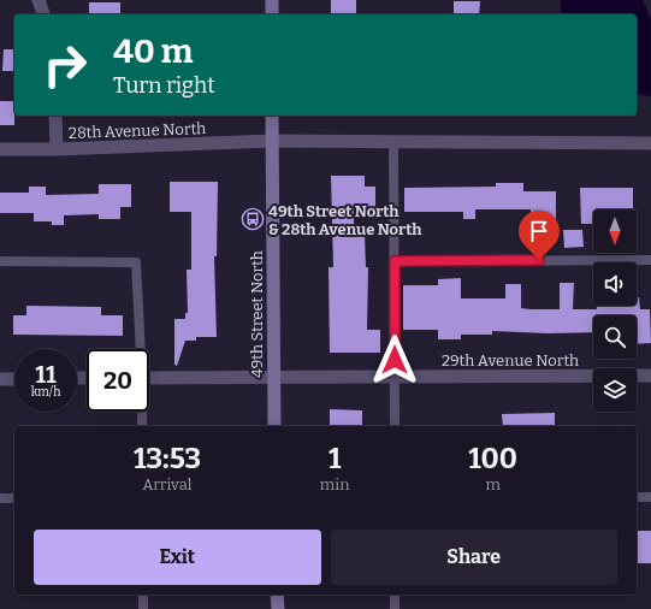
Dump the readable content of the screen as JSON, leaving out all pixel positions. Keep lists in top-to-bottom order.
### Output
{
  "streets": {
    "main road": ["49th Street North"],
    "street": ["28th Avenue North", "29th Avenue North"]
  },
  "crossings": [
    ["28th Avenue North", "49th Street North"],
    ["49th Street North", "29th Avenue North"]
  ],
  "places": {
    "bus stop": ["49th Street North & 28th Avenue North"]
  },
  "north": "bottom",
  "page": {
    "turn": ["40 m", "Turn right"],
    "speed": "11 km/h",
    "limit": "20",
    "eta": [
      "13:53",
      "Arrival",
      "1",
      "min",
      "100",
      "m"
    ],
    "buttons": ["Exit", "Share"]
  }
}
